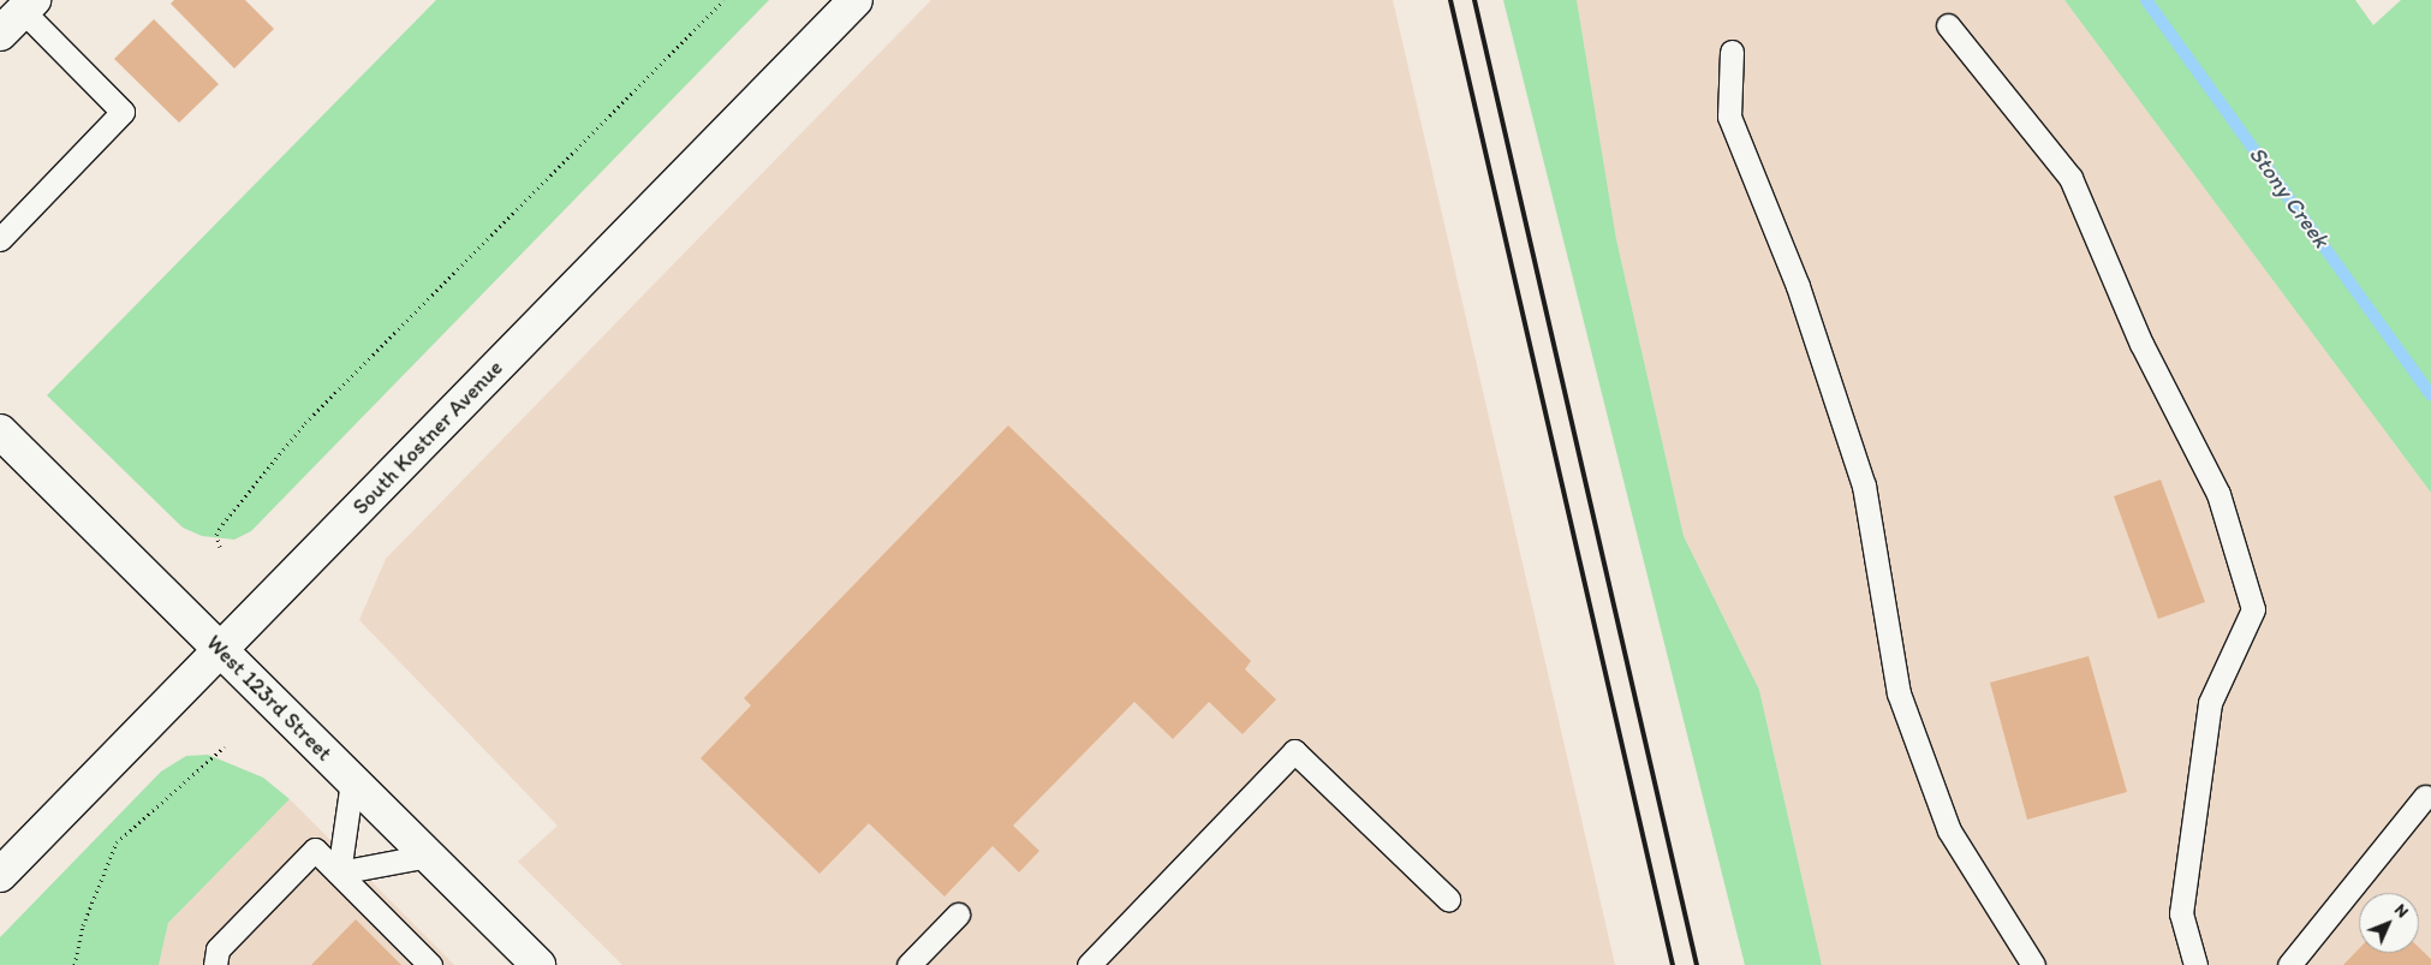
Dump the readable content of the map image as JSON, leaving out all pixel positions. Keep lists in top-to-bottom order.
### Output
{
  "streets": {
    "street": ["South Kostner Avenue", "West 123rd Street"]
  },
  "crossings": [
    ["South Kostner Avenue", "West 123rd Street"]
  ],
  "water": ["Stony Creek"],
  "north": "top right"
}
